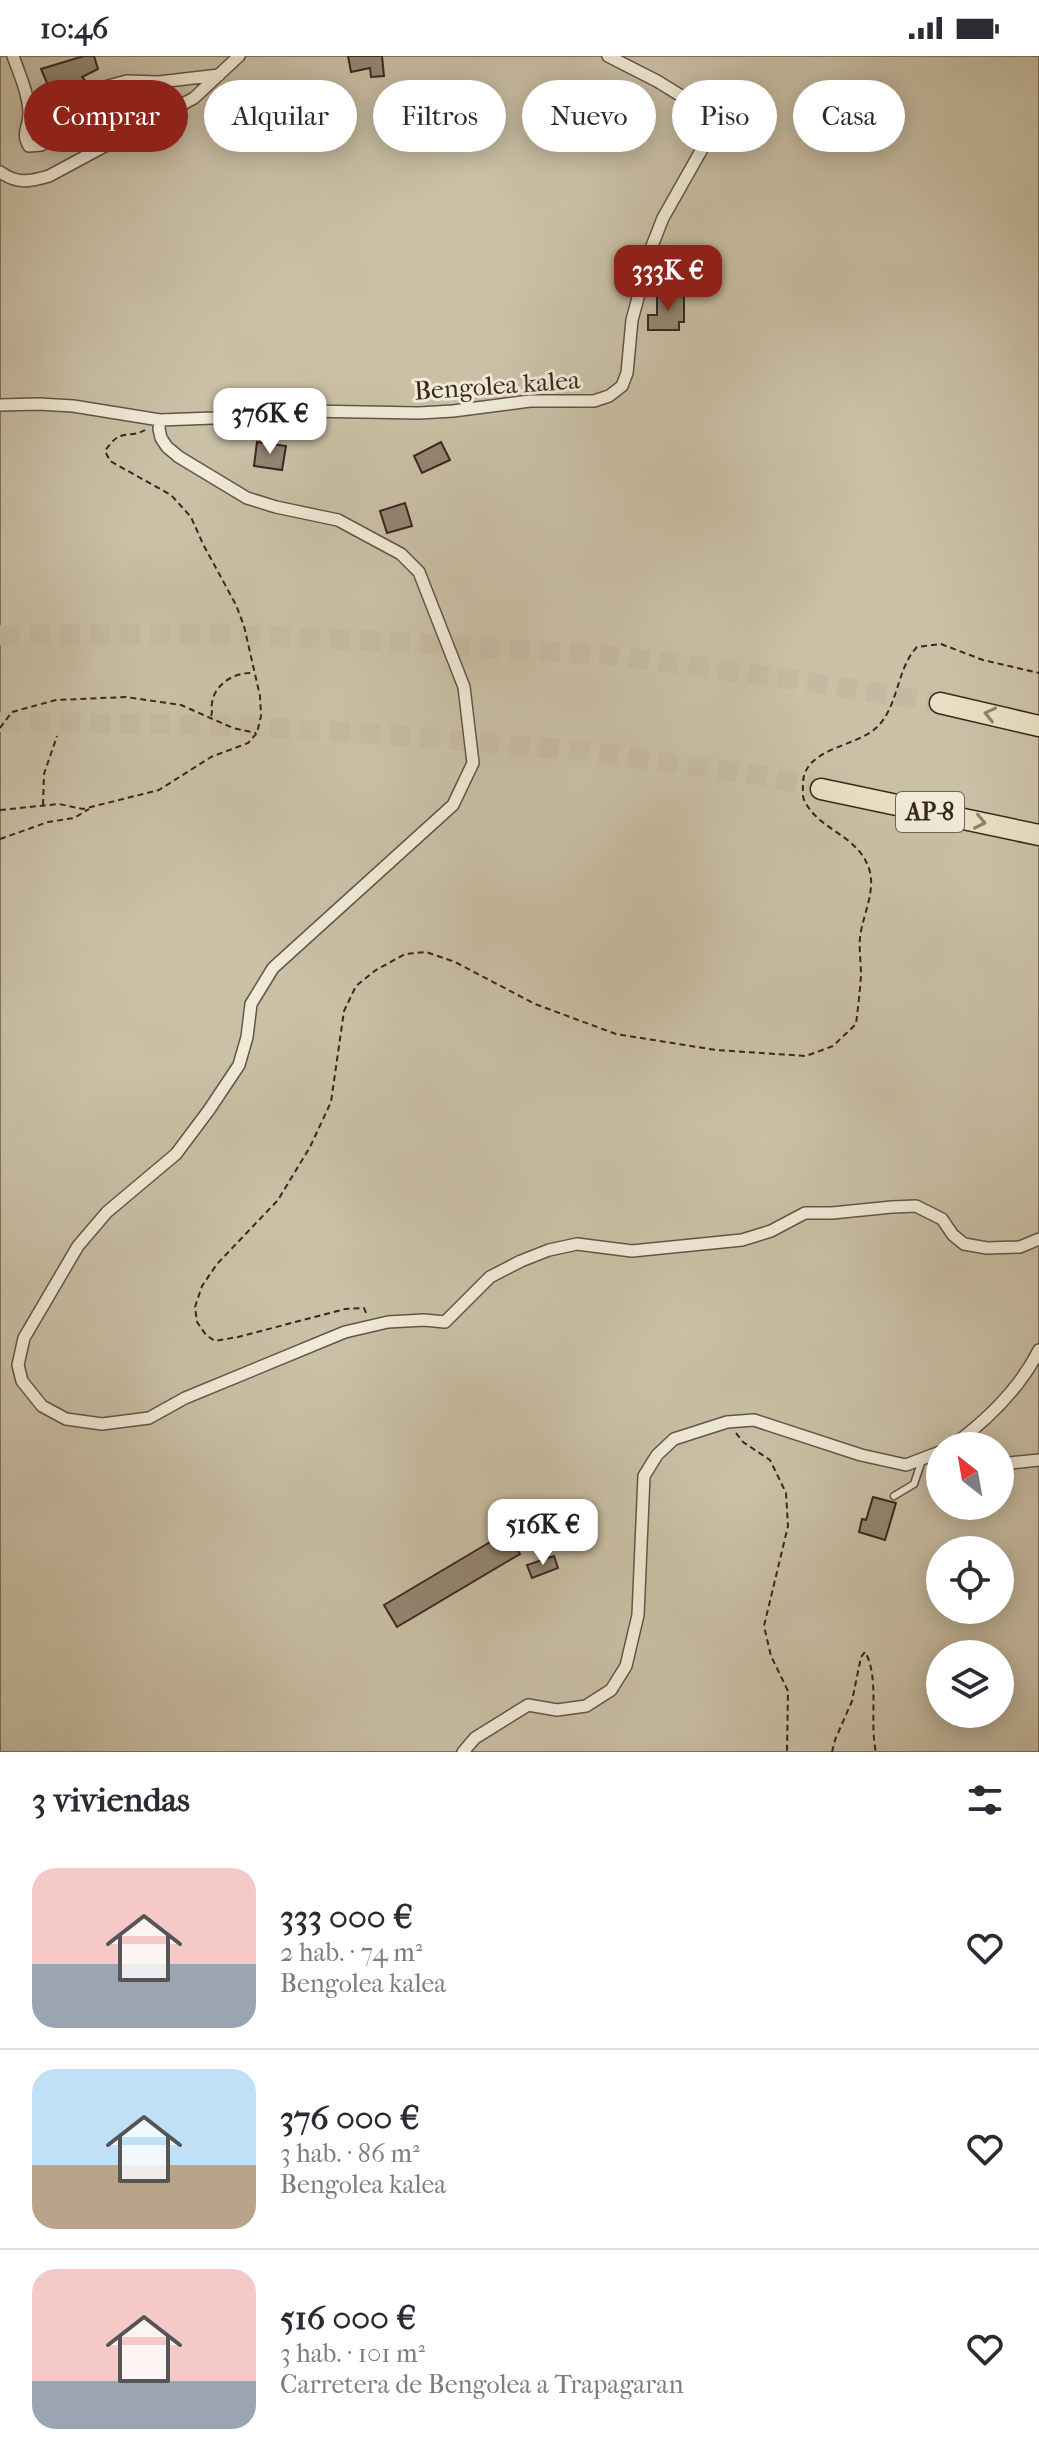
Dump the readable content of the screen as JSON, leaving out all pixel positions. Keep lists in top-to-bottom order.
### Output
{
  "streets": {
    "highway": ["AP-8"],
    "street": ["Bengolea kalea"]
  },
  "north": "top left",
  "page": {
    "status": "10:46",
    "chip": [
      "Comprar",
      "Alquilar",
      "Filtros",
      "Nuevo",
      "Piso",
      "Casa"
    ],
    "price": ["333K €", "376K €", "516K €"],
    "heading": "3 viviendas",
    "list": [
      {
        "name": "333 000 €",
        "note": "2 hab. · 74 m² · Bengolea kalea"
      },
      {
        "name": "376 000 €",
        "note": "3 hab. · 86 m² · Bengolea kalea"
      },
      {
        "name": "516 000 €",
        "note": "3 hab. · 101 m² · Carretera de Bengolea a Trapagaran"
      }
    ]
  }
}
